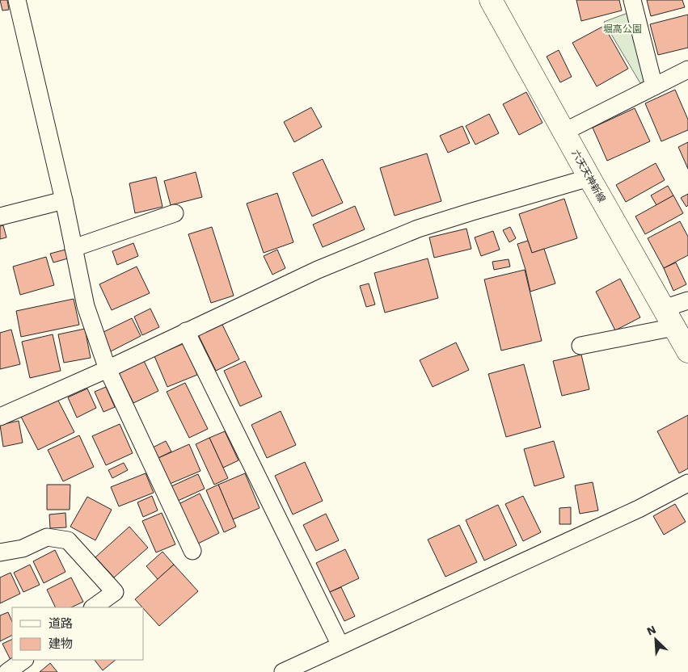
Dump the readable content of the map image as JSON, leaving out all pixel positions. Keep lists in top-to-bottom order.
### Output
{
  "streets": {
    "main road": ["六天天神新線"]
  },
  "parks": ["堀高公園"],
  "legend": ["道路", "建物"],
  "north": "top left"
}
